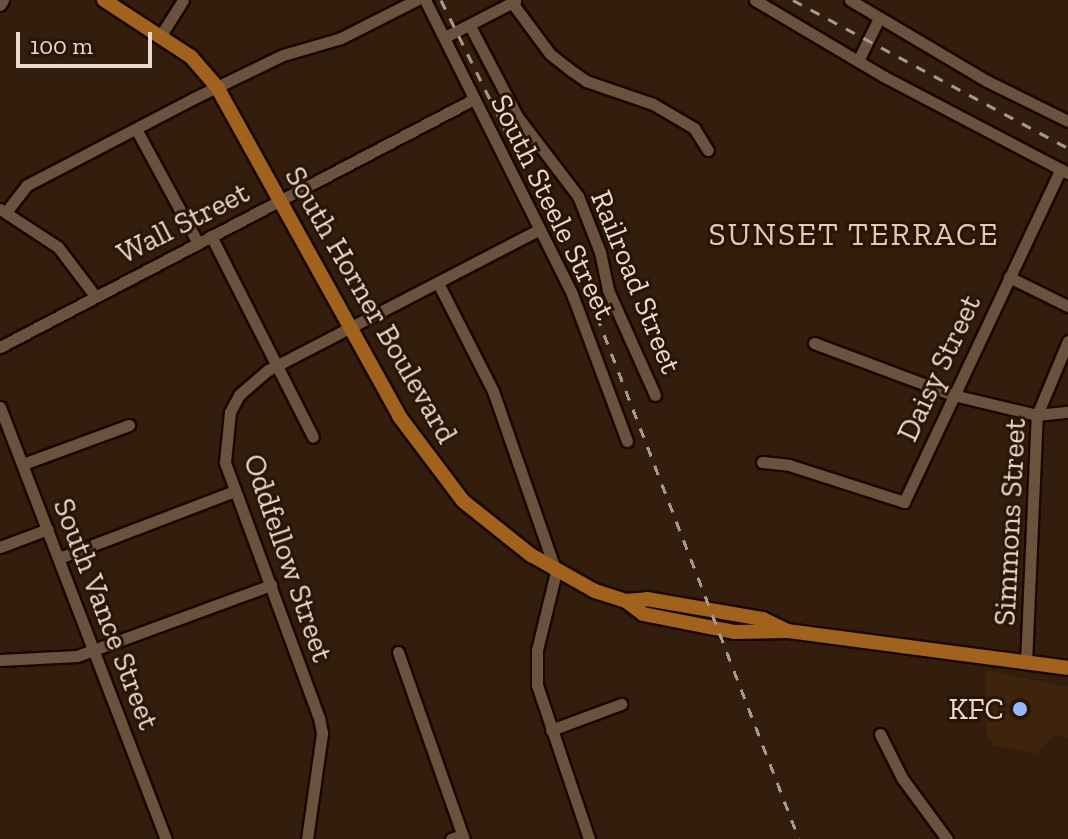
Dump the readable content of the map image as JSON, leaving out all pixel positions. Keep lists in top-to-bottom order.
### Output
{
  "streets": {
    "main road": ["South Horner Boulevard"],
    "street": [
      "South Steele Street",
      "Wall Street",
      "Railroad Street",
      "Daisy Street",
      "Simmons Street",
      "Oddfellow Street",
      "South Vance Street"
    ]
  },
  "crossings": [
    ["South Steele Street", "Wall Street"],
    ["South Steele Street", "Oddfellow Street"],
    ["Wall Street", "South Horner Boulevard"],
    ["South Horner Boulevard", "Simmons Street"],
    ["South Horner Boulevard", "Oddfellow Street"]
  ],
  "districts": ["SUNSET TERRACE"],
  "places": ["KFC"],
  "scale_bar": "100 m"
}
